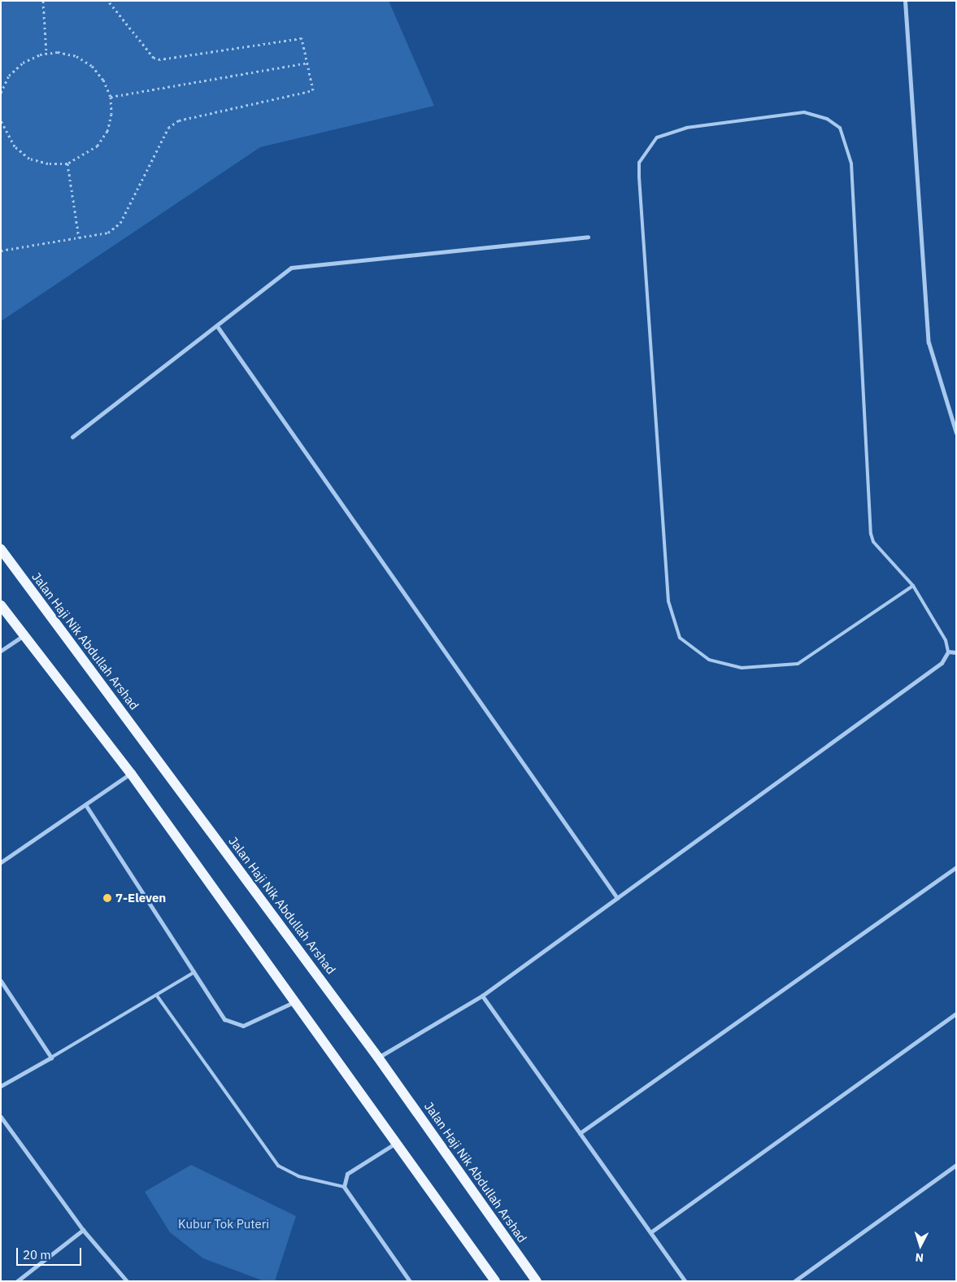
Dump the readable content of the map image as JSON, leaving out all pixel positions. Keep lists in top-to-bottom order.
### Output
{
  "streets": {
    "main road": ["Jalan Haji Nik Abdullah Arshad"]
  },
  "parks": ["Kubur Tok Puteri"],
  "places": ["7-Eleven"],
  "scale_bar": "20 m",
  "north": "bottom"
}
